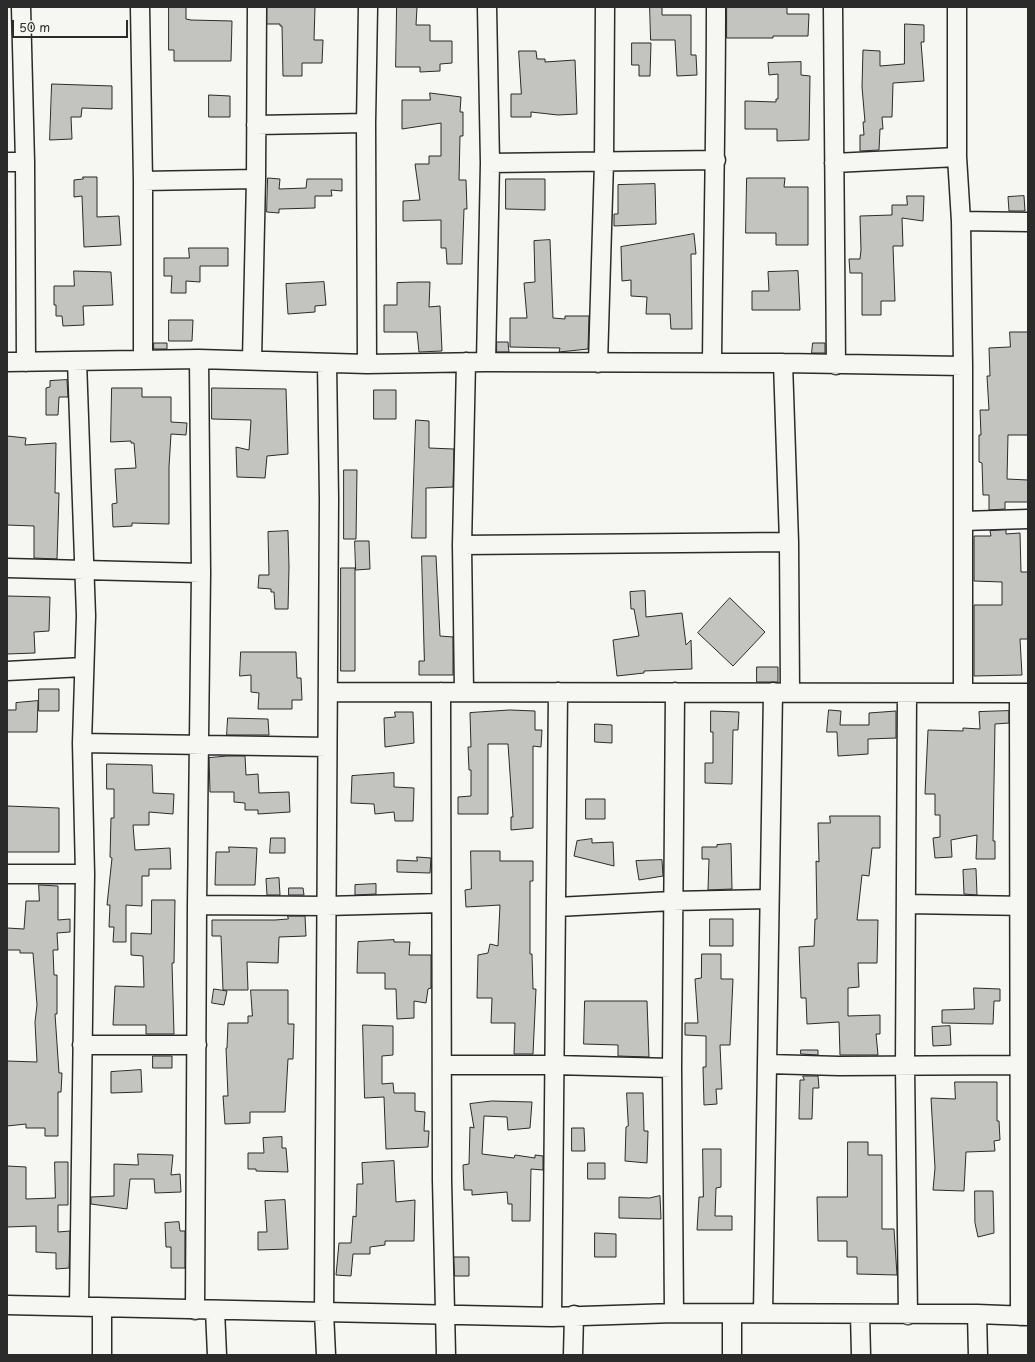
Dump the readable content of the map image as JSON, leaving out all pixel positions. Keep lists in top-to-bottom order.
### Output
{
  "scale_bar": "50 m"
}
